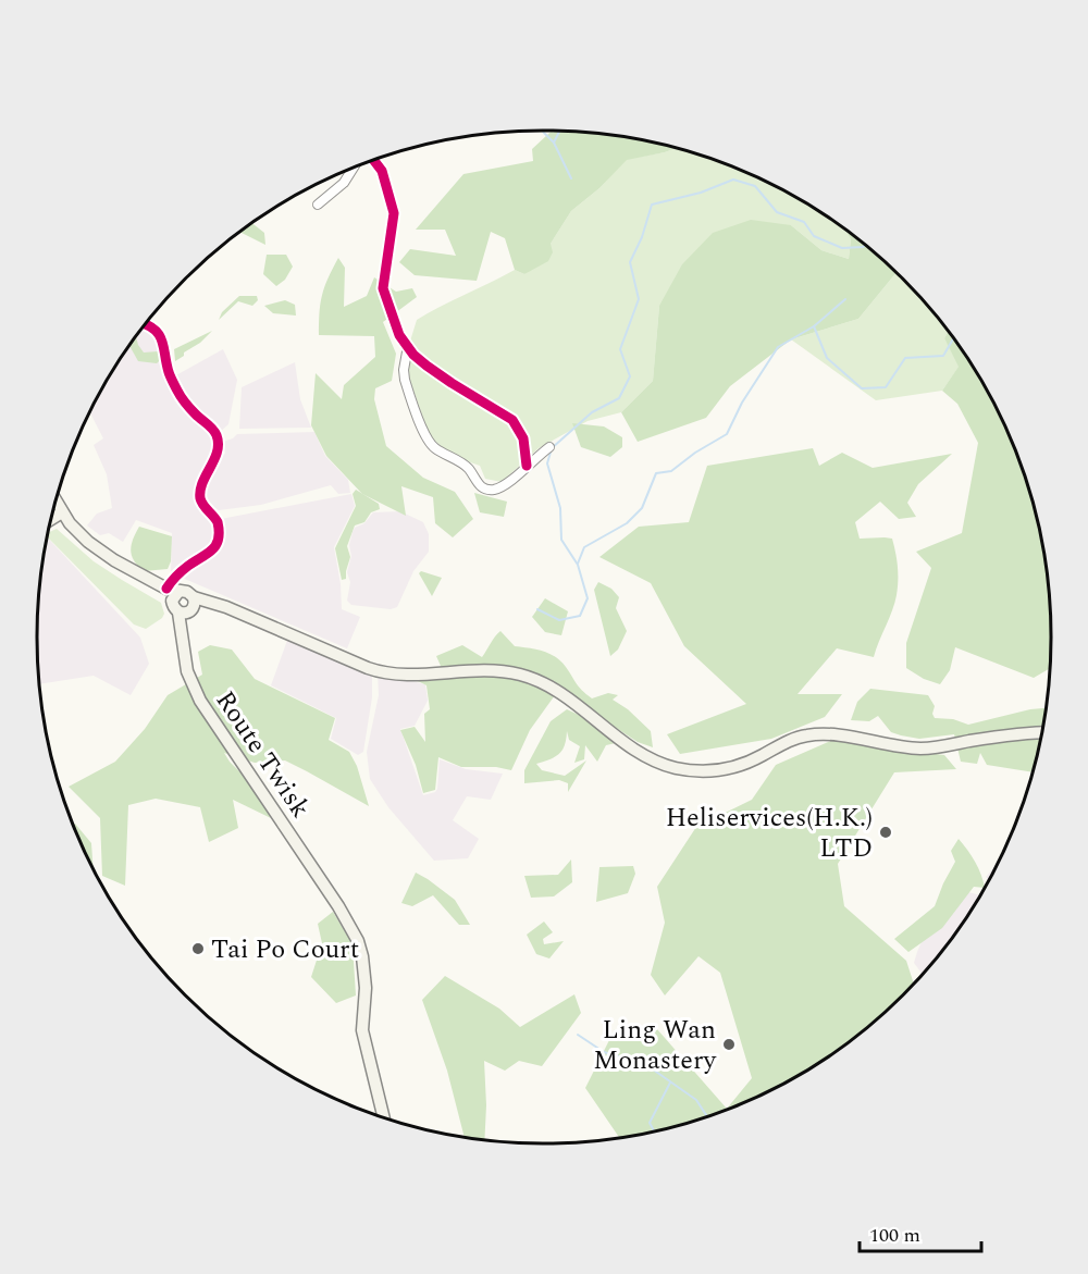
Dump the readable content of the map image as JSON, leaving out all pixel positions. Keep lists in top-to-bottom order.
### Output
{
  "streets": {
    "main road": ["Route Twisk"]
  },
  "places": ["Heliservices(H.K.) LTD", "Tai Po Court", "Ling Wan Monastery"],
  "scale_bar": "100 m"
}
